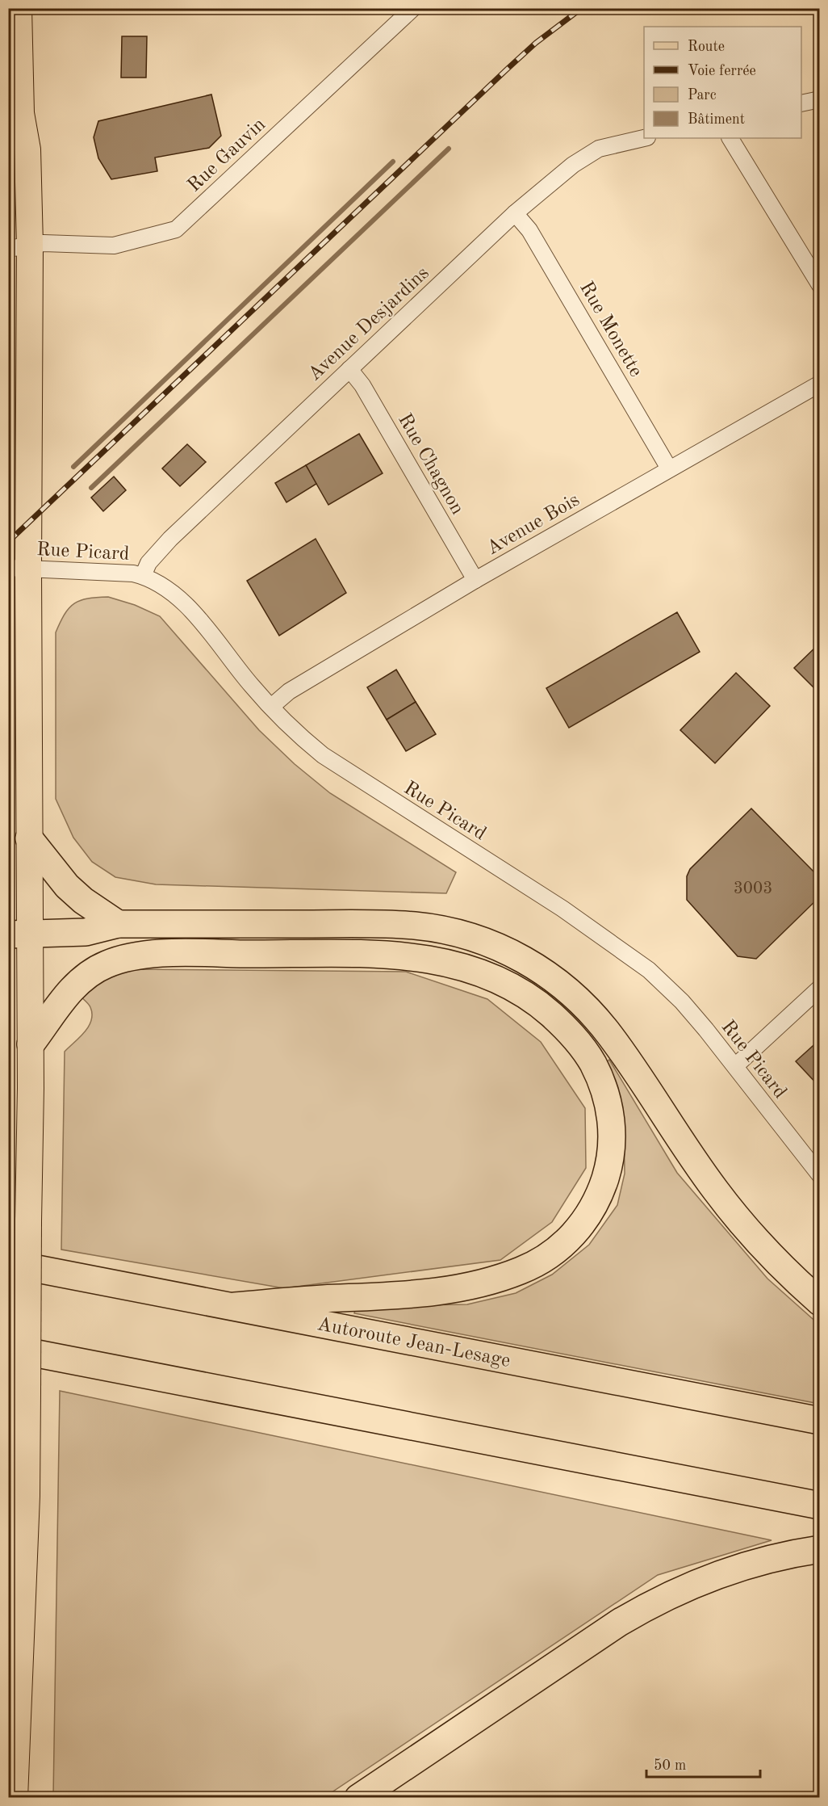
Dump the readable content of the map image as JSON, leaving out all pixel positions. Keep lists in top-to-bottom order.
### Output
{
  "streets": {
    "highway": ["Autoroute Jean-Lesage"],
    "street": [
      "Rue Gauvin",
      "Avenue Desjardins",
      "Rue Monette",
      "Rue Chagnon",
      "Avenue Bois",
      "Rue Picard"
    ]
  },
  "crossings": [
    ["Avenue Desjardins", "Rue Monette"],
    ["Avenue Desjardins", "Rue Chagnon"],
    ["Avenue Desjardins", "Rue Picard"],
    ["Rue Monette", "Avenue Bois"],
    ["Rue Chagnon", "Avenue Bois"],
    ["Avenue Bois", "Rue Picard"]
  ],
  "house_numbers": ["3003"],
  "legend": [
    "Route",
    "Voie ferrée",
    "Parc",
    "Bâtiment"
  ],
  "scale_bar": "50 m"
}
